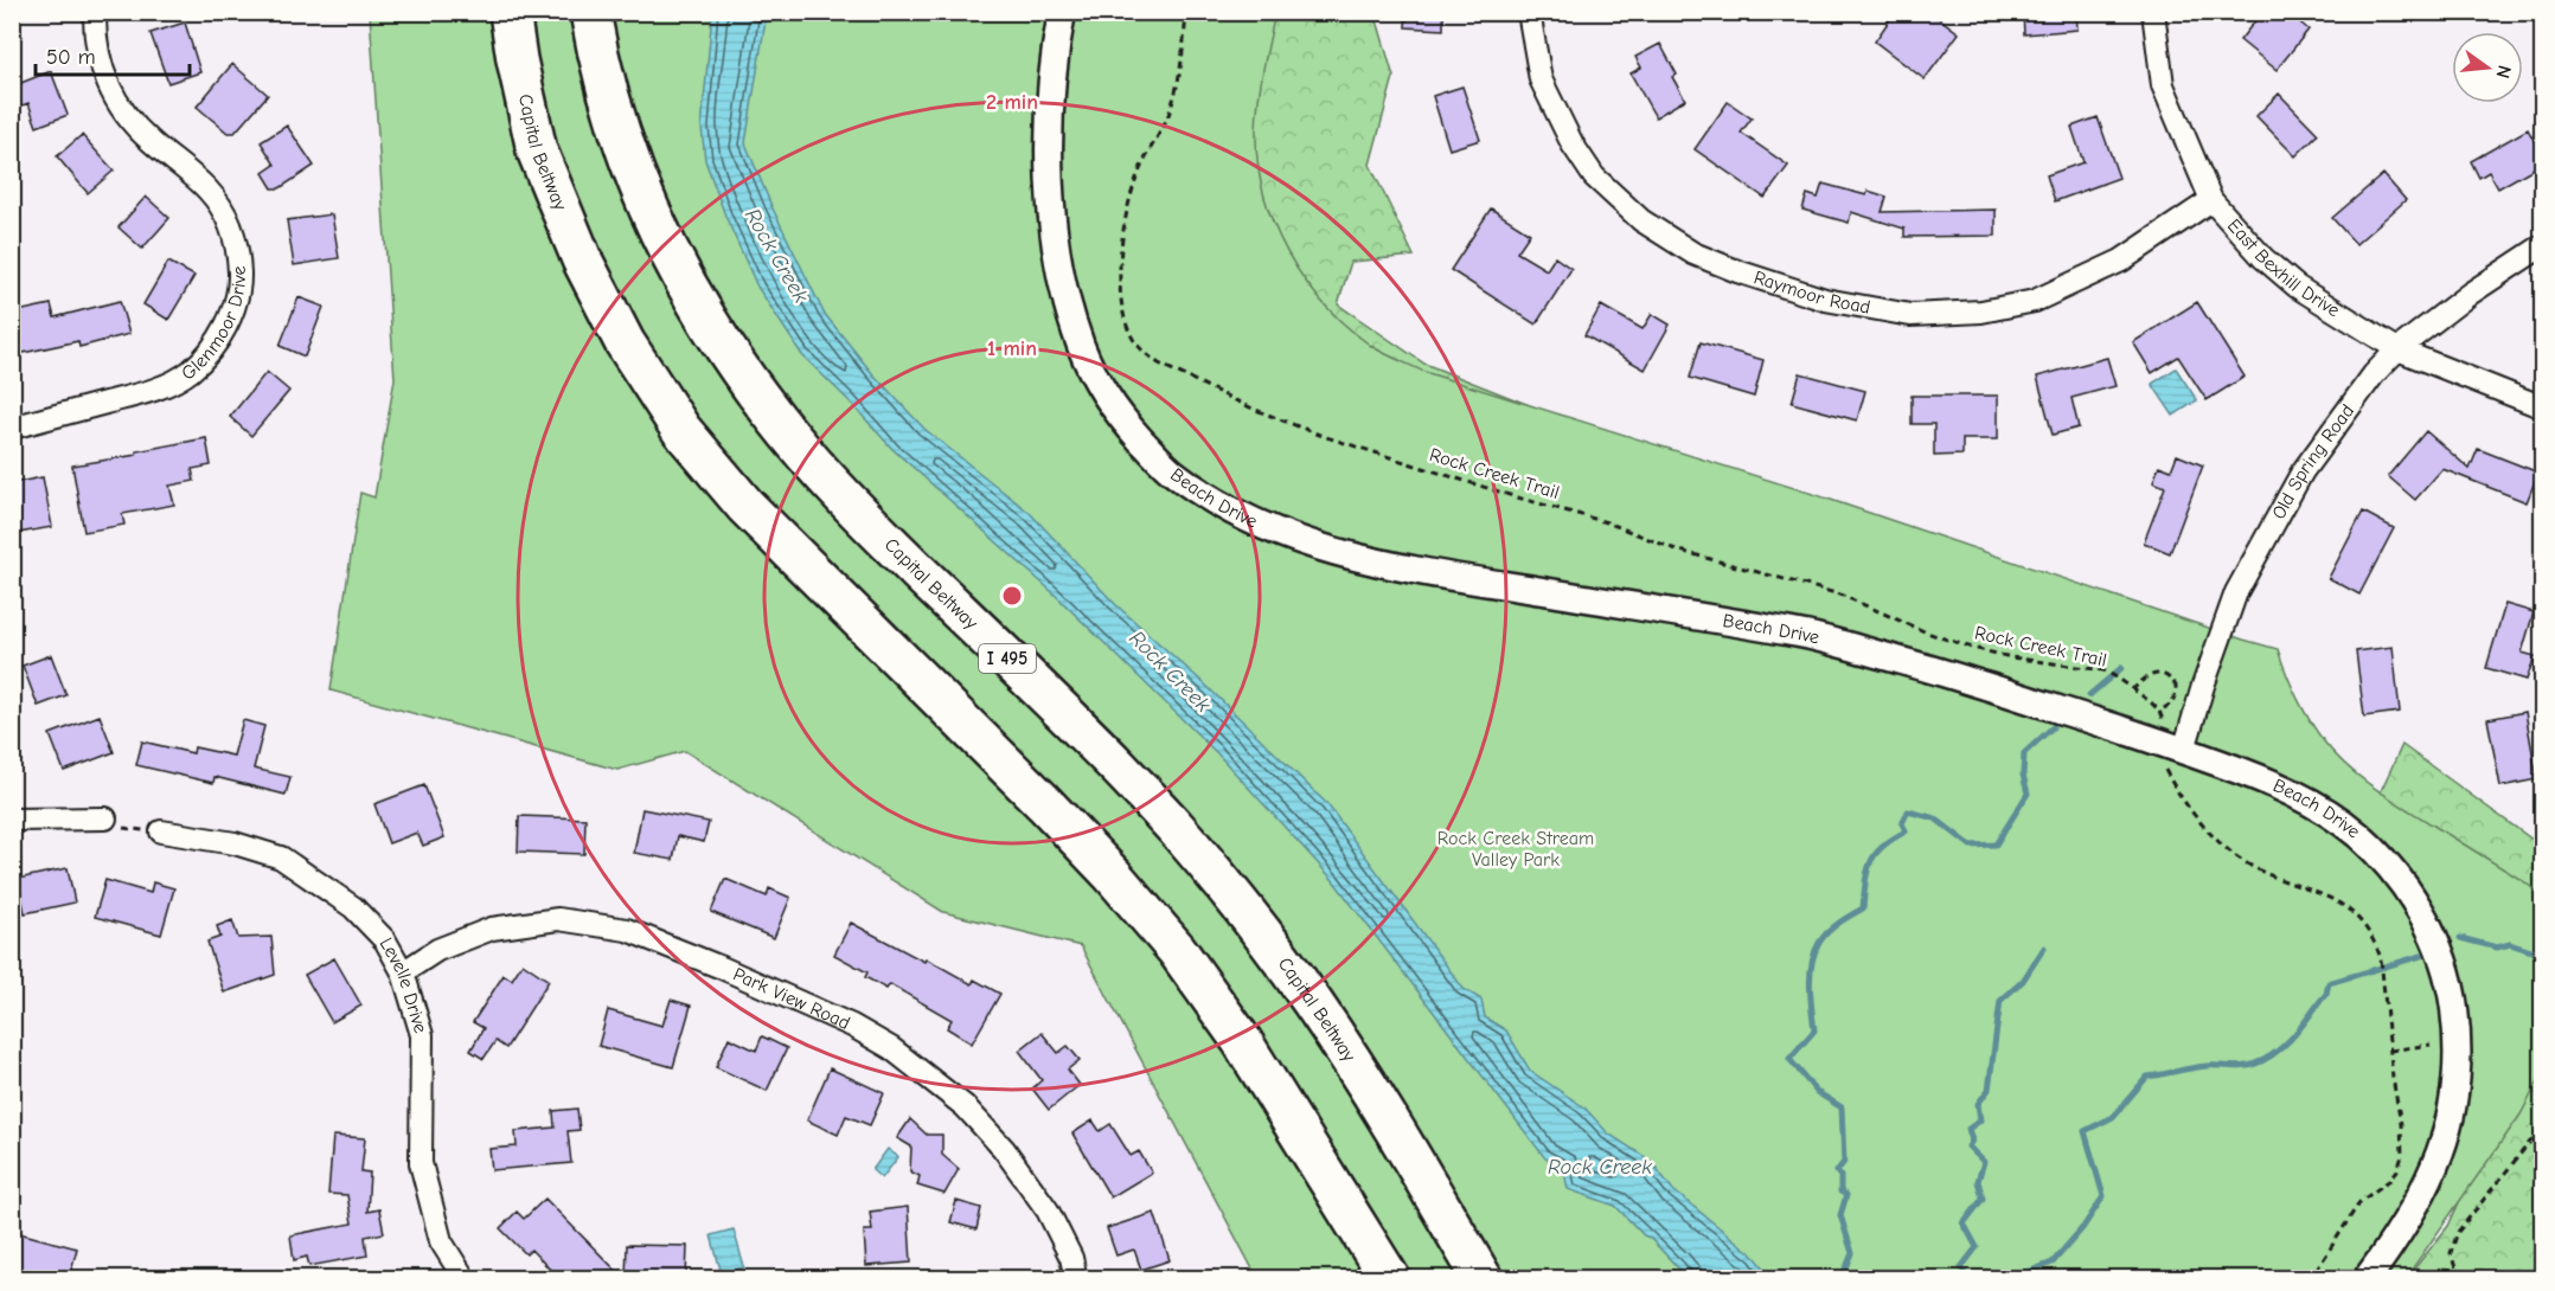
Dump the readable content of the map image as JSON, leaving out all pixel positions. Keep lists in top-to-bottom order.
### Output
{
  "streets": {
    "highway": ["Capital Beltway", "I 495"],
    "street": [
      "East Bexhill Drive",
      "Raymoor Road",
      "Glenmoor Drive",
      "Old Spring Road",
      "Beach Drive",
      "Levelle Drive",
      "Park View Road"
    ],
    "path": ["Rock Creek Trail"]
  },
  "crossings": [
    ["East Bexhill Drive", "Raymoor Road"],
    ["East Bexhill Drive", "Old Spring Road"],
    ["Old Spring Road", "Beach Drive"],
    ["Levelle Drive", "Park View Road"]
  ],
  "water": ["Rock Creek"],
  "parks": ["Rock Creek Stream Valley Park"],
  "scale_bar": "50 m",
  "north": "right",
  "rings": ["2 min", "1 min"]
}
